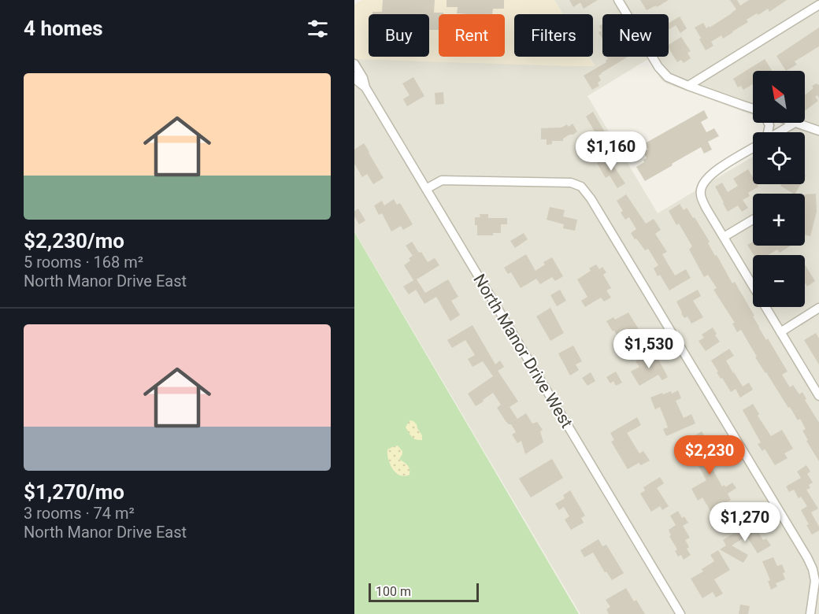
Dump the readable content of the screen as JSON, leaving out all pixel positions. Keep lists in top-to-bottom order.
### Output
{
  "streets": {
    "street": ["North Manor Drive West"]
  },
  "scale_bar": "100 m",
  "north": "top left",
  "page": {
    "heading": "4 homes",
    "chip": [
      "Buy",
      "Rent",
      "Filters",
      "New"
    ],
    "list": [
      {
        "name": "$2,230/mo",
        "note": "5 rooms · 168 m² · North Manor Drive East"
      },
      {
        "name": "$1,270/mo",
        "note": "3 rooms · 74 m² · North Manor Drive East"
      }
    ],
    "map_buttons": ["+", "−"],
    "price": [
      "$1,160",
      "$1,530",
      "$2,230",
      "$1,270"
    ],
    "scale": "100 m"
  }
}
